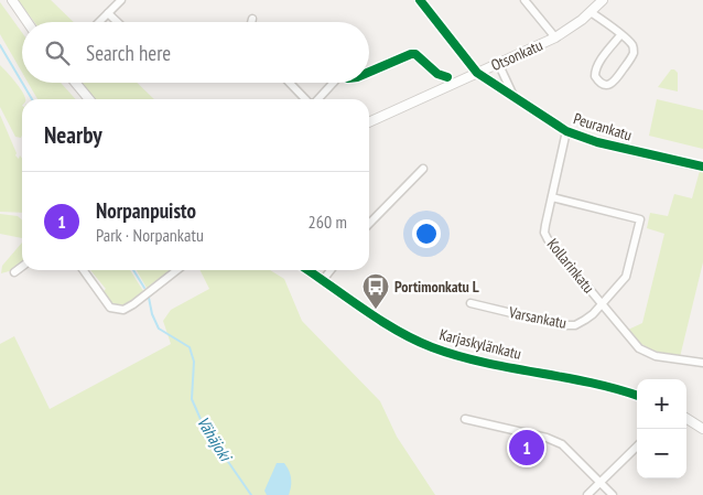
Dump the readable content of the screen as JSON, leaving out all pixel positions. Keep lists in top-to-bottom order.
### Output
{
  "streets": {
    "street": [
      "Otsonkatu",
      "Peurankatu",
      "Kollarinkatu",
      "Varsankatu",
      "Karjaskylänkatu"
    ]
  },
  "crossings": [
    ["Otsonkatu", "Peurankatu"],
    ["Peurankatu", "Kollarinkatu"],
    ["Kollarinkatu", "Varsankatu"]
  ],
  "water": ["Vähäjoki"],
  "places": {
    "bus stop": ["Portimonkatu L"]
  },
  "page": {
    "search": "Search here",
    "heading": "Nearby",
    "list": [
      {
        "mark": "1",
        "name": "Norpanpuisto",
        "note": "Park · Norpankatu",
        "value": "260 m"
      }
    ],
    "map_buttons": ["+", "−"],
    "pins": "1"
  }
}
